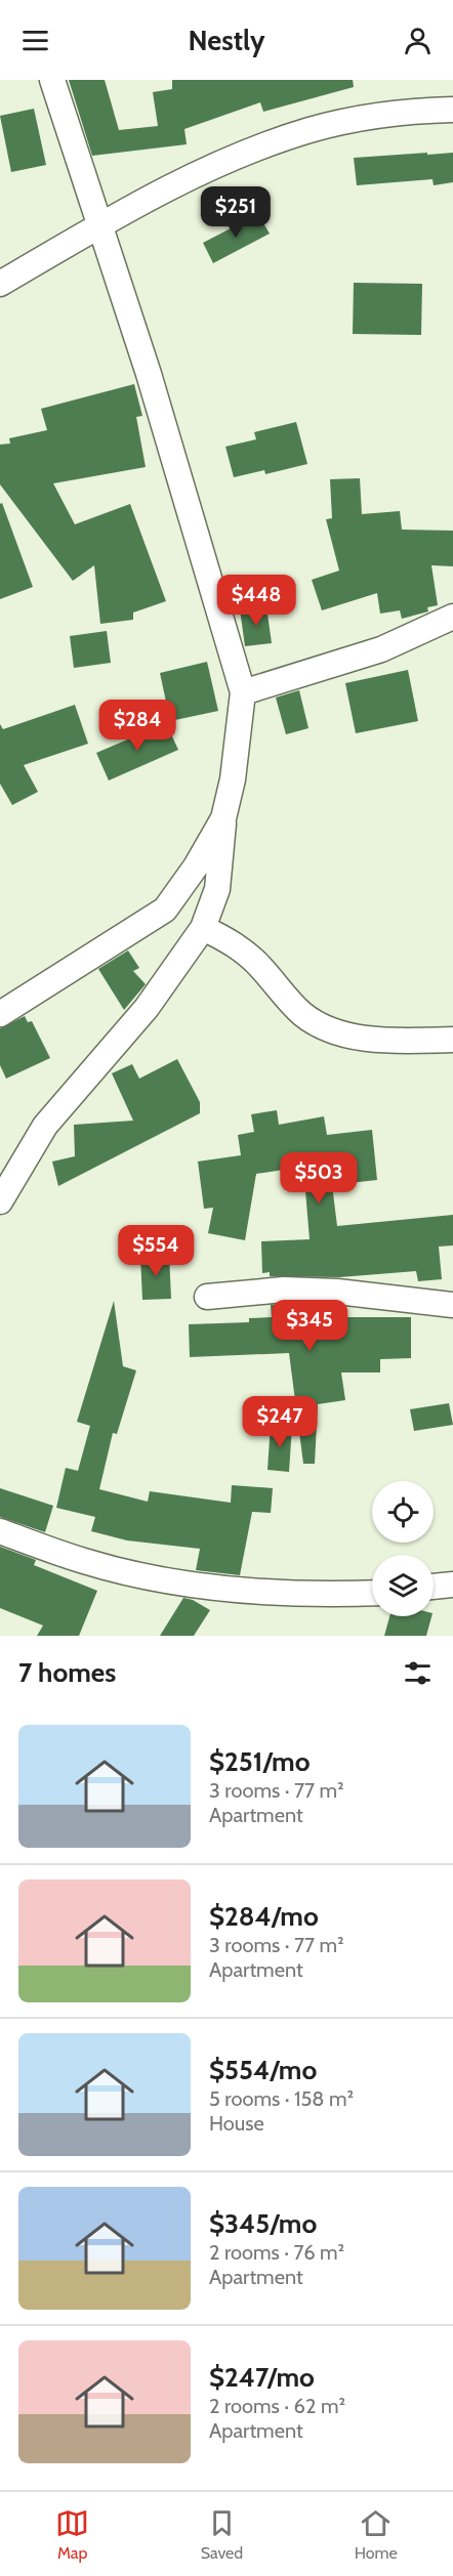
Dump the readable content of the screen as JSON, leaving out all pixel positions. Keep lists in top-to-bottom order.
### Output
{
  "page": {
    "header": "Nestly",
    "price": [
      "$251",
      "$448",
      "$284",
      "$503",
      "$554",
      "$345",
      "$247"
    ],
    "heading": "7 homes",
    "list": [
      {
        "name": "$251/mo",
        "note": "3 rooms · 77 m² · Apartment"
      },
      {
        "name": "$284/mo",
        "note": "3 rooms · 77 m² · Apartment"
      },
      {
        "name": "$554/mo",
        "note": "5 rooms · 158 m² · House"
      },
      {
        "name": "$345/mo",
        "note": "2 rooms · 76 m² · Apartment"
      },
      {
        "name": "$247/mo",
        "note": "2 rooms · 62 m² · Apartment"
      }
    ],
    "tabs": ["Map", "Saved", "Home"]
  }
}
